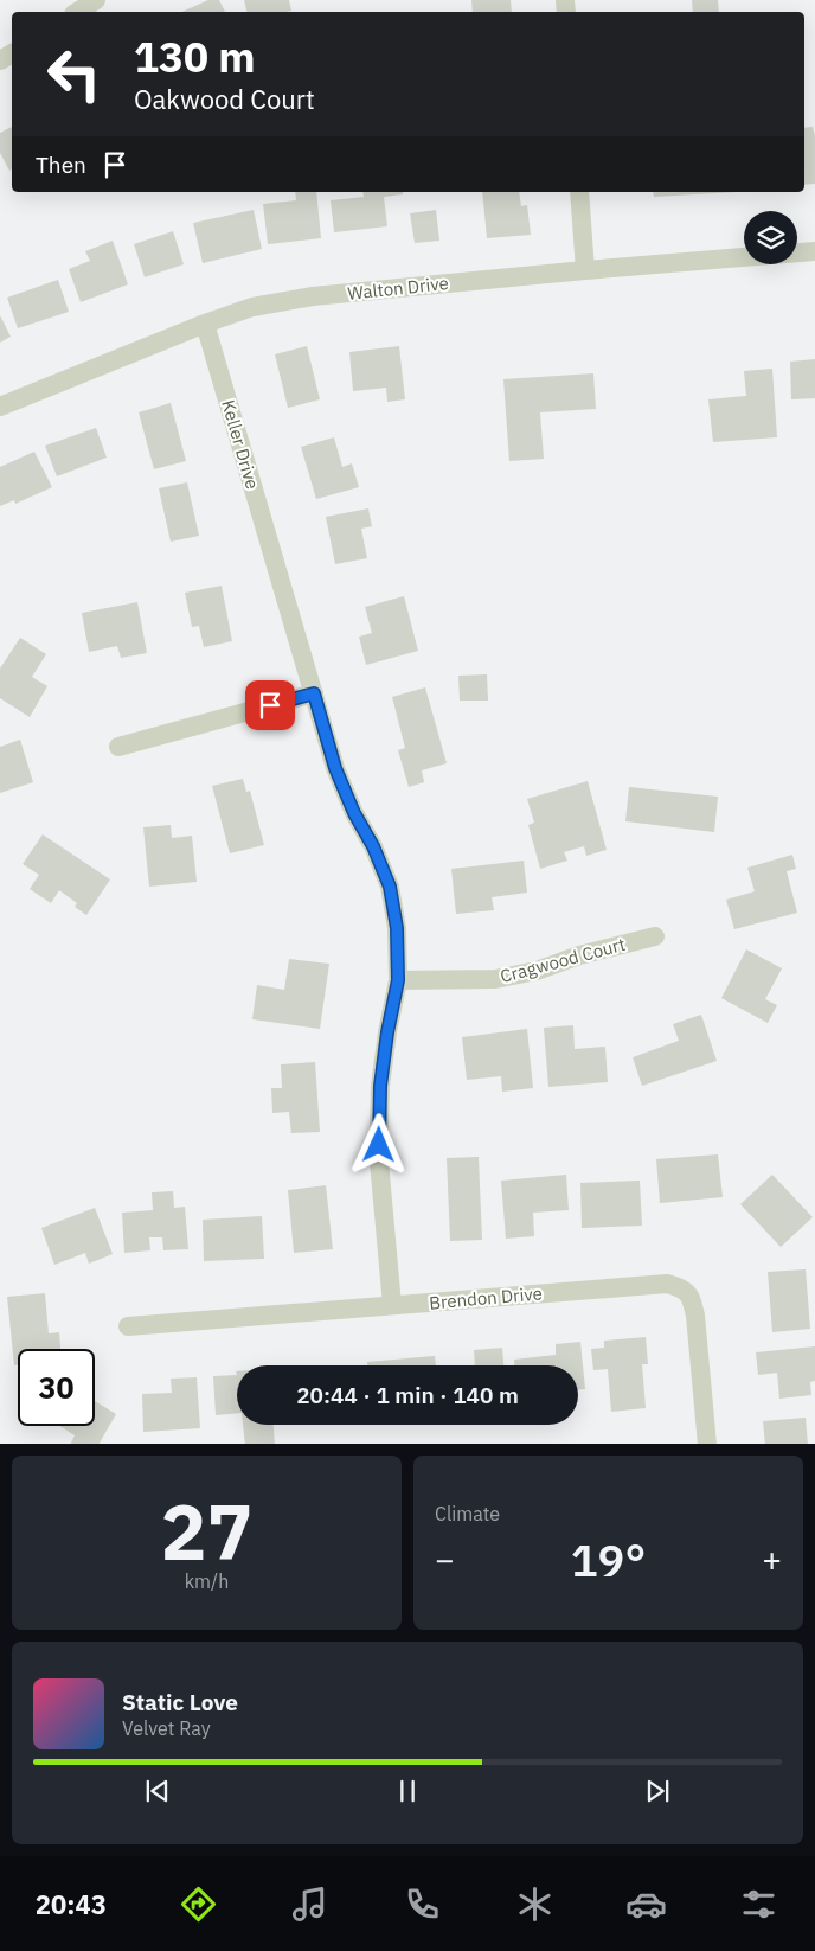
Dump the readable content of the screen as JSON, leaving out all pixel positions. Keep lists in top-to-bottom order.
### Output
{
  "streets": {
    "street": [
      "Walton Drive",
      "Keller Drive",
      "Cragwood Court",
      "Brendon Drive"
    ]
  },
  "crossings": [
    ["Walton Drive", "Keller Drive"],
    ["Keller Drive", "Cragwood Court"],
    ["Keller Drive", "Brendon Drive"]
  ],
  "page": {
    "turn": ["130 m", "Oakwood Court"],
    "then": "Then",
    "limit": "30",
    "trip": "20:44 · 1 min · 140 m",
    "tile": [
      ["27", "km/h"],
      "Climate"
    ],
    "heat": ["−", "19°", "+"],
    "song": ["Static Love", "Velvet Ray"],
    "tabs": "20:43"
  }
}
